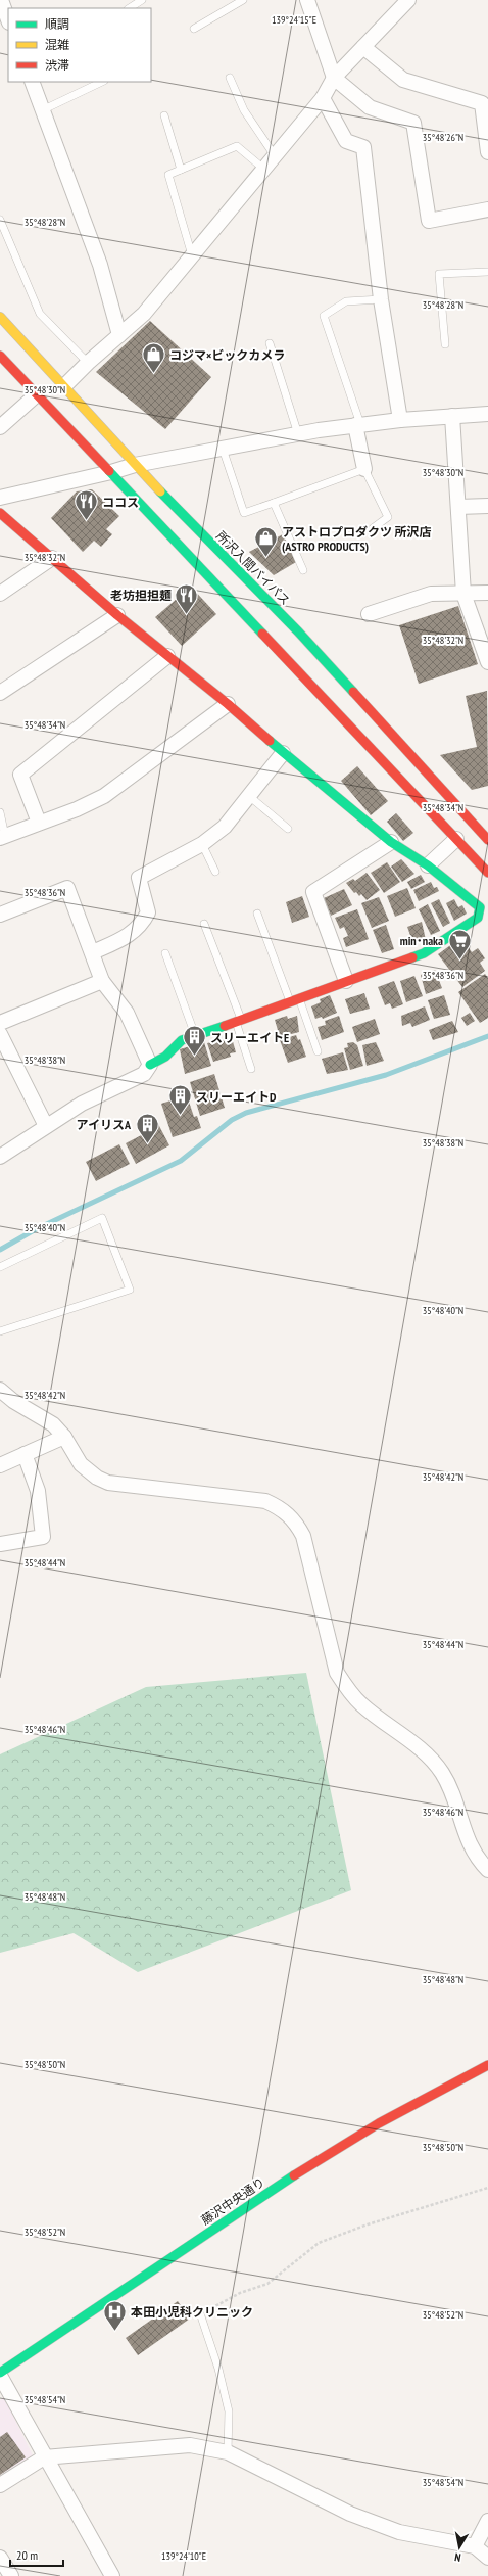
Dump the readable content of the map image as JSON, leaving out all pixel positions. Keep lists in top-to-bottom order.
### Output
{
  "streets": {
    "main road": ["所沢入間バイパス", "藤沢中央通り"]
  },
  "places": {
    "shop": ["コジマ×ビックカメラ", "アストロプロダクツ 所沢店 (ASTRO PRODUCTS)"],
    "restaurant": ["ココス", "老坊担担麺"],
    "supermarket": ["min･naka"],
    "building": ["スリーエイトE", "スリーエイトD", "アイリスA"],
    "hospital": ["本田小児科クリニック"]
  },
  "legend": ["順調", "混雑", "渋滞"],
  "scale_bar": "20 m",
  "north": "bottom",
  "coordinates": [
    "139°24'15\"E",
    "35°48'26\"N",
    "35°48'28\"N",
    "35°48'30\"N",
    "35°48'32\"N",
    "35°48'34\"N",
    "35°48'36\"N",
    "35°48'38\"N",
    "35°48'40\"N",
    "35°48'42\"N",
    "35°48'44\"N",
    "35°48'46\"N",
    "35°48'48\"N",
    "35°48'50\"N",
    "35°48'52\"N",
    "35°48'54\"N",
    "139°24'10\"E"
  ]
}
